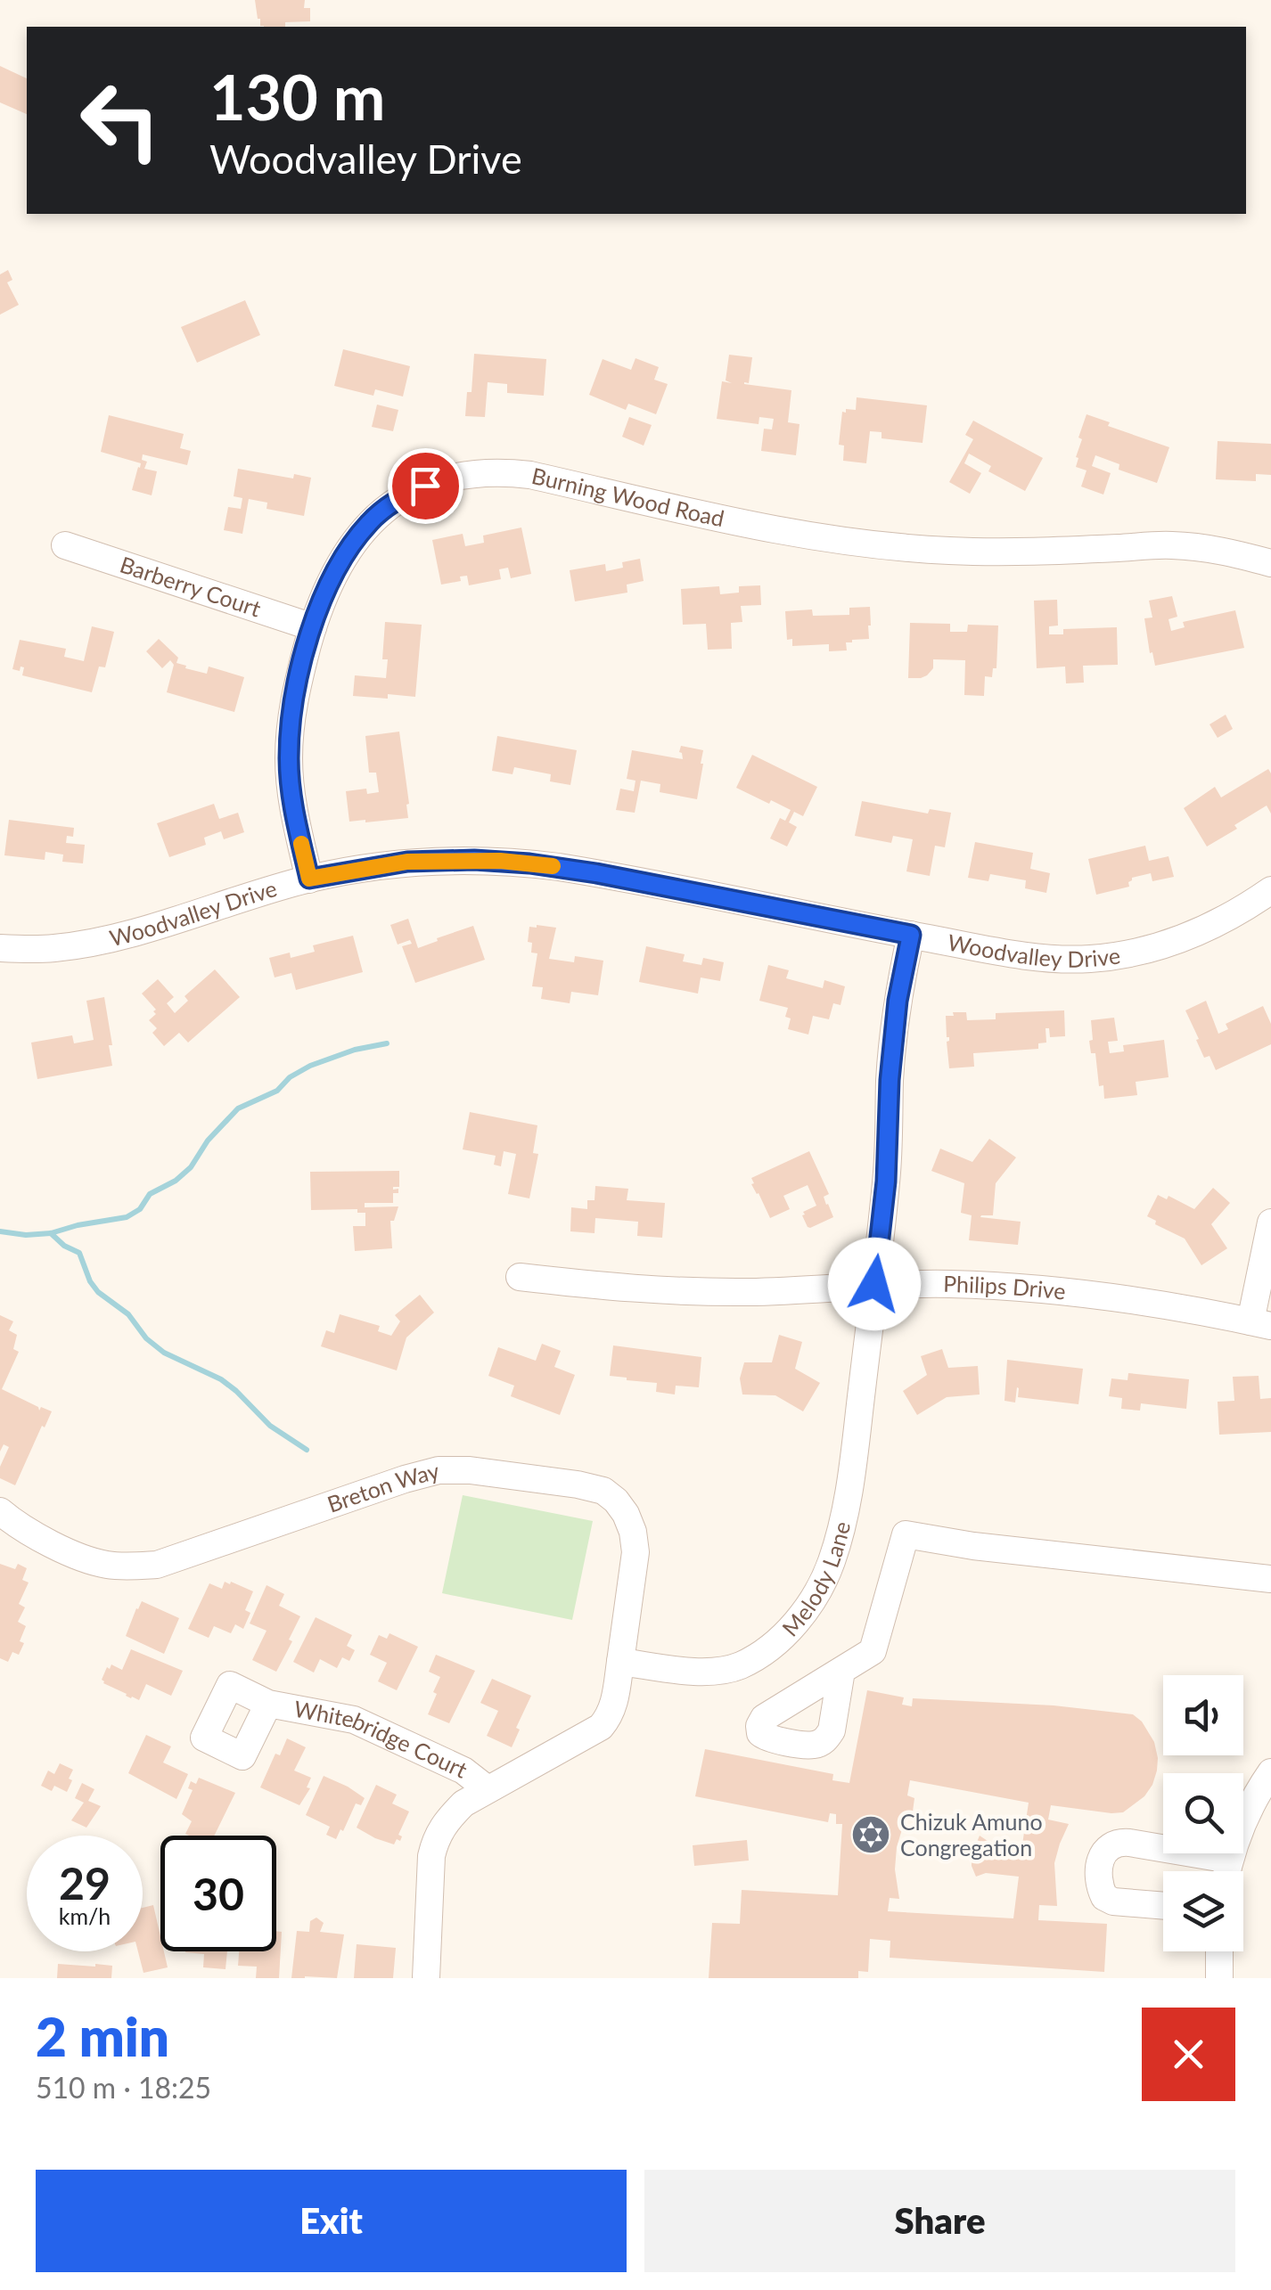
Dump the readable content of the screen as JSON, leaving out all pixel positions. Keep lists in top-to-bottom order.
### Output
{
  "streets": {
    "street": [
      "Burning Wood Road",
      "Barberry Court",
      "Woodvalley Drive",
      "Philips Drive",
      "Breton Way",
      "Melody Lane",
      "Whitebridge Court"
    ]
  },
  "crossings": [
    ["Burning Wood Road", "Barberry Court"],
    ["Burning Wood Road", "Woodvalley Drive"],
    ["Woodvalley Drive", "Melody Lane"],
    ["Philips Drive", "Melody Lane"],
    ["Breton Way", "Melody Lane"]
  ],
  "places": {
    "synagogue": ["Chizuk Amuno Congregation"]
  },
  "page": {
    "turn": ["130 m", "Woodvalley Drive"],
    "speed": "29 km/h",
    "limit": "30",
    "heading": ["2 min", "510 m · 18:25"],
    "buttons": ["Exit", "Share"]
  }
}
